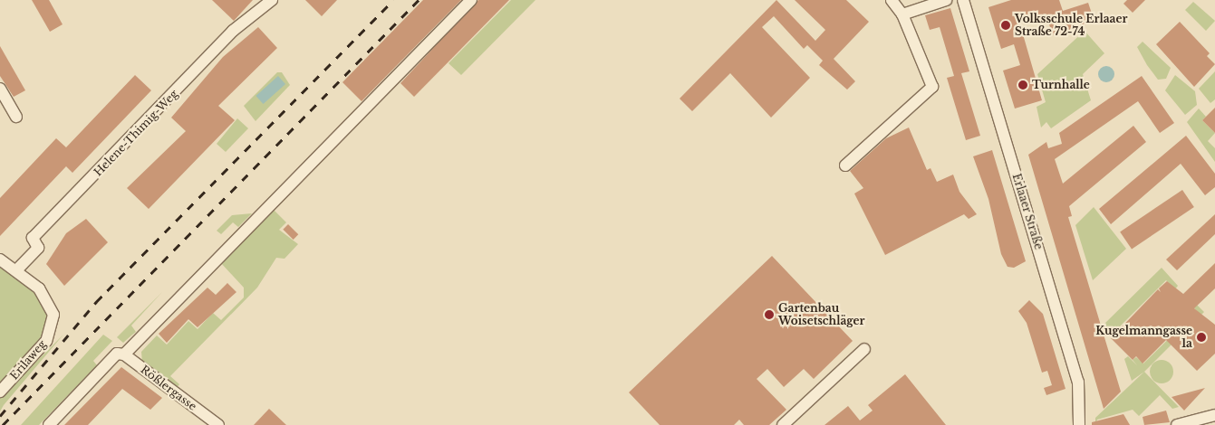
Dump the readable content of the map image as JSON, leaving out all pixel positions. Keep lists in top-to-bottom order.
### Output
{
  "streets": {
    "street": [
      "Helene-Thimig-Weg",
      "Erlaaer Straße",
      "Erilaweg",
      "Rößlergasse"
    ]
  },
  "crossings": [
    ["Helene-Thimig-Weg", "Erilaweg"]
  ],
  "places": [
    "Volksschule Erlaaer Straße 72-74",
    "Turnhalle",
    "Gartenbau Woisetschläger",
    "Kugelmanngasse 1a"
  ]
}
